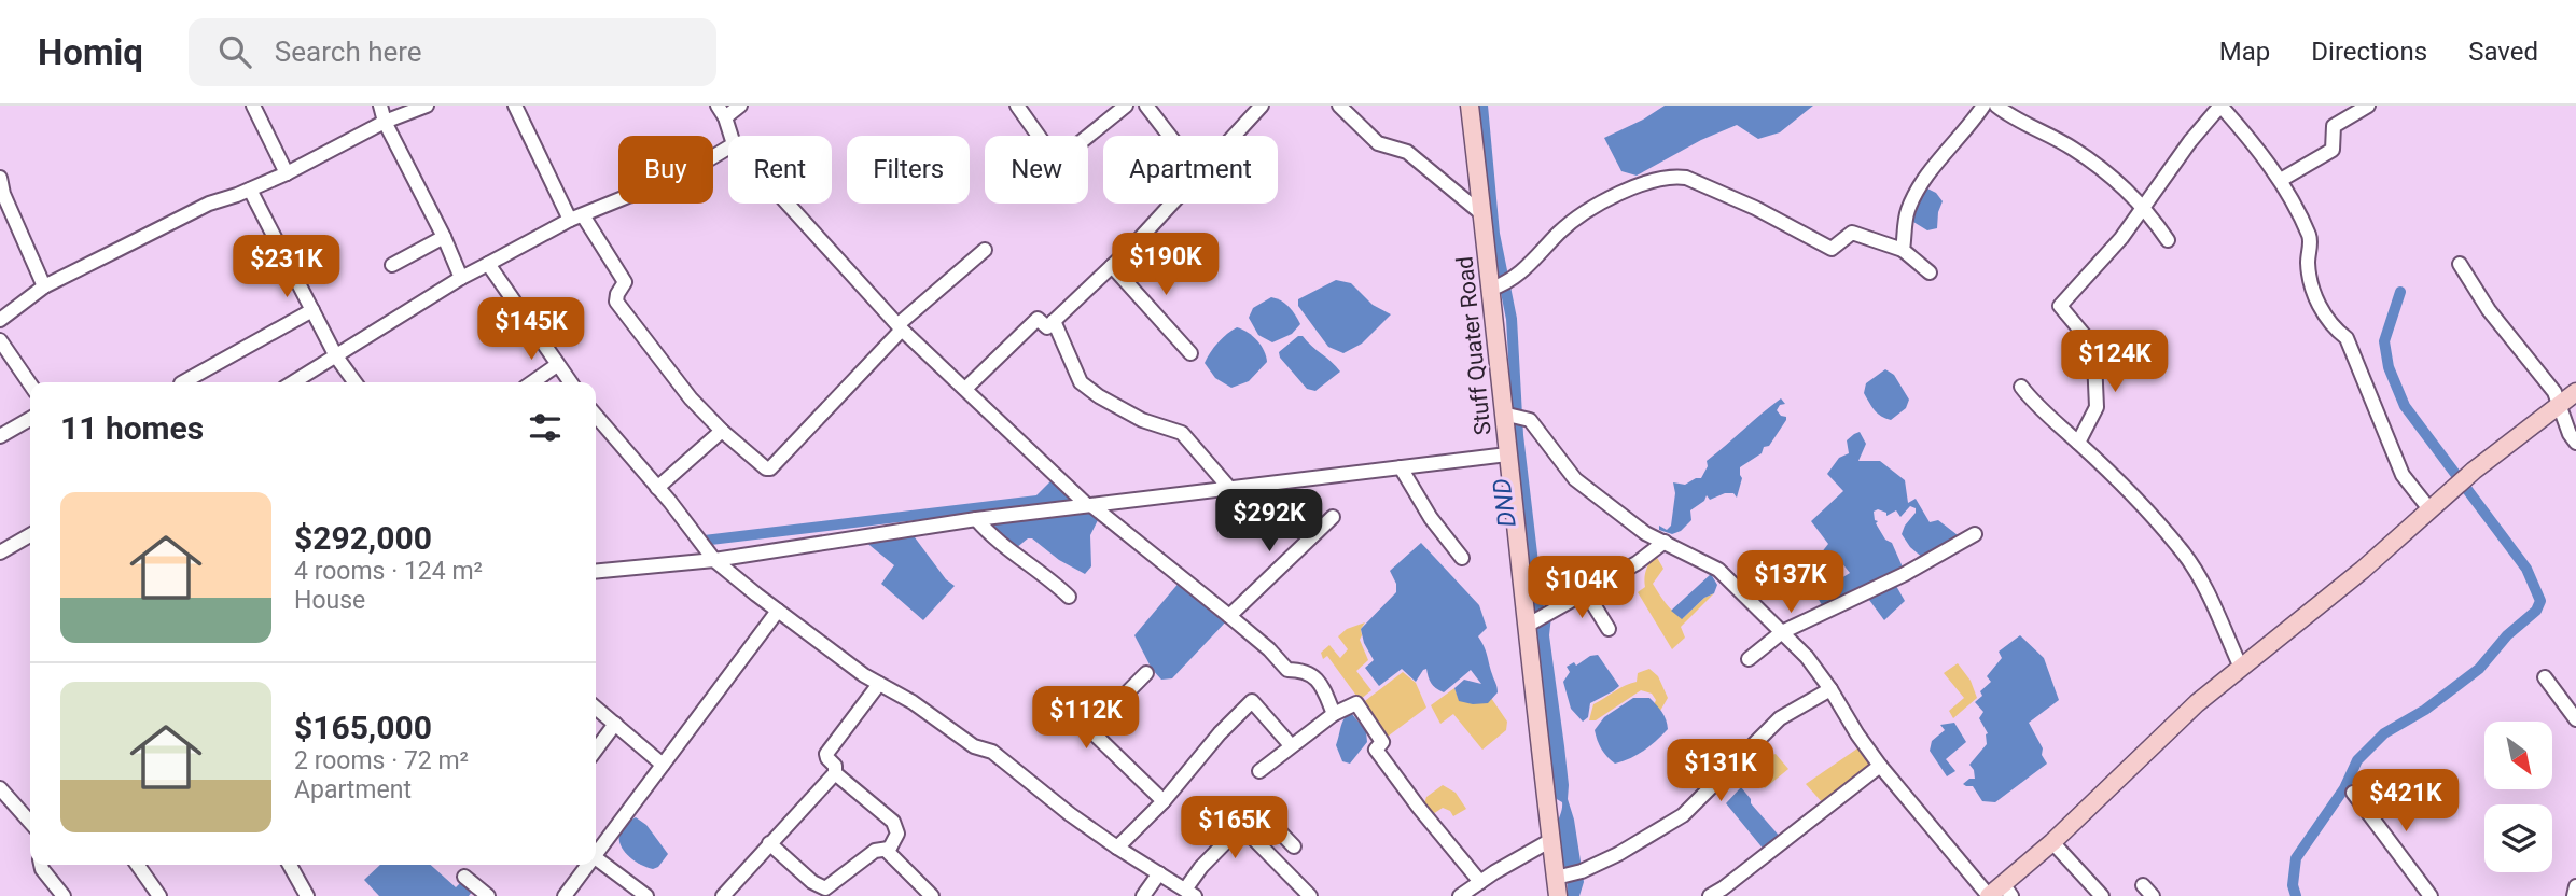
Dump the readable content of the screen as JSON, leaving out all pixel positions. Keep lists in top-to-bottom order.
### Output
{
  "streets": {
    "street": ["Stuff Quater Road"]
  },
  "water": ["DND"],
  "north": "bottom right",
  "page": {
    "header": "Homiq",
    "search": "Search here",
    "nav": ["Map", "Directions", "Saved"],
    "chip": [
      "Buy",
      "Rent",
      "Filters",
      "New",
      "Apartment"
    ],
    "price": [
      "$190K",
      "$231K",
      "$145K",
      "$124K",
      "$292K",
      "$137K",
      "$104K",
      "$112K",
      "$131K",
      "$421K",
      "$165K"
    ],
    "heading": "11 homes",
    "list": [
      {
        "name": "$292,000",
        "note": "4 rooms · 124 m² · House"
      },
      {
        "name": "$165,000",
        "note": "2 rooms · 72 m² · Apartment"
      }
    ]
  }
}
